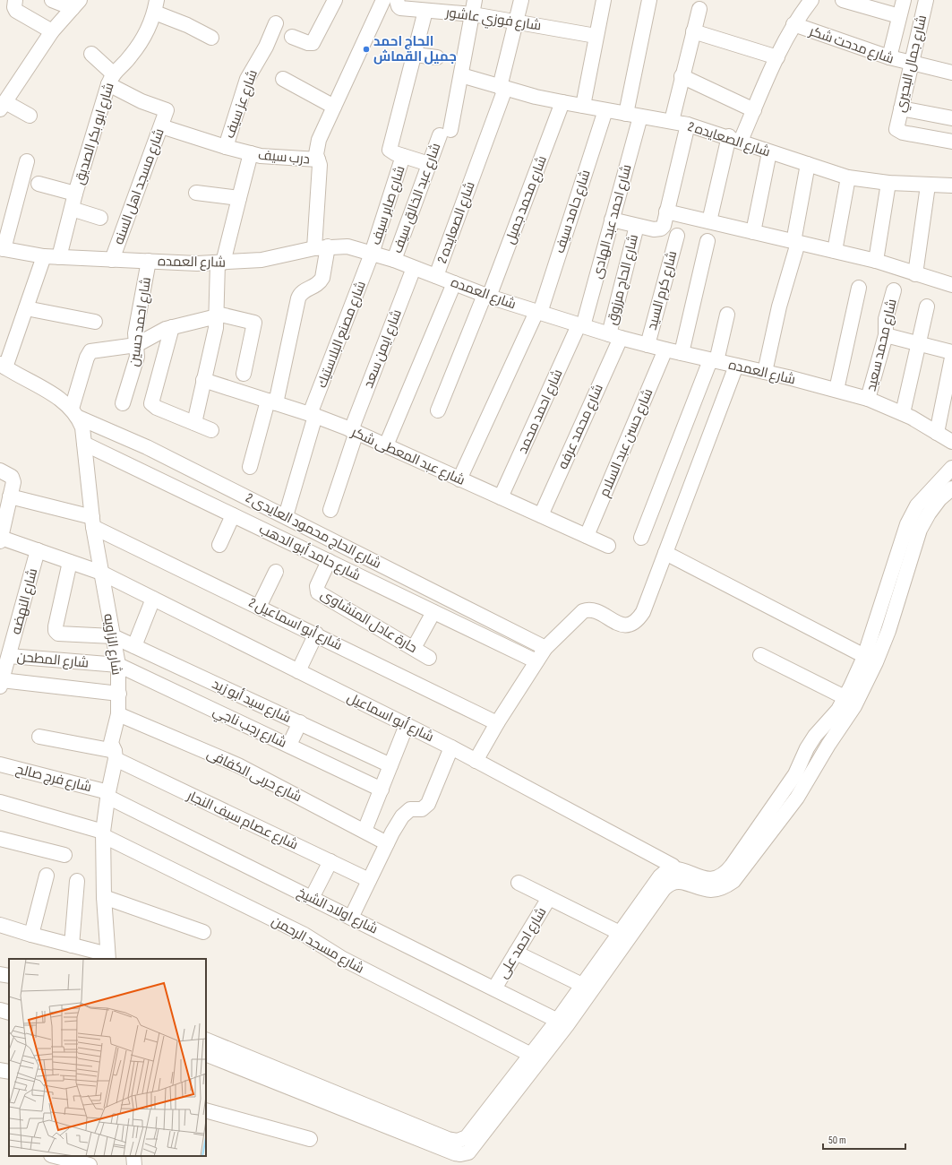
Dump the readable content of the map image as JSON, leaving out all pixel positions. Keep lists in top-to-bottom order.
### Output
{
  "streets": {
    "street": [
      "شارع فوزي عاشور",
      "شارع مدحت شكر",
      "شارع جمال البحيري",
      "شارع عز سيف",
      "شارع ابو بكر الصديق",
      "شارع الصعايده 2",
      "درب سيف",
      "شارع مسجد اهل السنه",
      "شارع عبد الخالق سيف",
      "شارع محمد جميل",
      "شارع صابر سيف",
      "شارع حامد سيف",
      "شارع احمد عبد الهادى",
      "شارع العمده",
      "شارع الحاج مرزوق",
      "شارع كرم السيد",
      "شارع احمد حسين",
      "شارع مصنع البلاستيك",
      "شارع محمد سعيد",
      "شارع ايمن سعد",
      "شارع احمد محمد",
      "شارع محمد عرفه",
      "شارع حسن عبد السلام",
      "شارع عبد المعطى شكر",
      "شارع الحاج محمود العايدى 2",
      "شارع حامد أبو الدهب",
      "شارع النهضه",
      "حارة عادل المنشاوى",
      "شارع أبو اسماعيل 2",
      "شارع الزاويه",
      "شارع المطحن",
      "شارع سيد أبو زيد",
      "شارع أبو اسماعيل",
      "شارع رجب ناجي",
      "شارع حربى الكفافى",
      "شارع فرج صالح",
      "شارع عصام سيف النجار",
      "شارع اولاد الشيخ",
      "شارع احمد على",
      "شارع مسجد الرحمن"
    ]
  },
  "crossings": [
    ["شارع فوزي عاشور", "شارع عبد الخالق سيف"],
    ["شارع فوزي عاشور", "شارع صابر سيف"],
    ["شارع مدحت شكر", "شارع جمال البحيري"],
    ["شارع عز سيف", "درب سيف"],
    ["شارع ابو بكر الصديق", "درب سيف"],
    ["شارع ابو بكر الصديق", "شارع العمده"],
    ["شارع الصعايده 2", "شارع عبد الخالق سيف"],
    ["شارع الصعايده 2", "شارع محمد جميل"],
    ["شارع الصعايده 2", "شارع حامد سيف"],
    ["شارع الصعايده 2", "شارع احمد عبد الهادى"],
    ["شارع الصعايده 2", "شارع العمده"],
    ["درب سيف", "شارع مسجد اهل السنه"],
    ["درب سيف", "شارع العمده"],
    ["درب سيف", "شارع عبد المعطى شكر"],
    ["شارع مسجد اهل السنه", "شارع العمده"],
    ["شارع عبد الخالق سيف", "شارع صابر سيف"],
    ["شارع عبد الخالق سيف", "شارع العمده"],
    ["شارع محمد جميل", "شارع العمده"],
    ["شارع صابر سيف", "شارع العمده"],
    ["شارع صابر سيف", "شارع مصنع البلاستيك"],
    ["شارع حامد سيف", "شارع العمده"],
    ["شارع حامد سيف", "شارع عبد المعطى شكر"],
    ["شارع احمد عبد الهادى", "شارع العمده"],
    ["شارع احمد عبد الهادى", "شارع احمد محمد"],
    ["شارع العمده", "شارع الحاج مرزوق"],
    ["شارع العمده", "شارع كرم السيد"],
    ["شارع العمده", "شارع احمد حسين"],
    ["شارع العمده", "شارع مصنع البلاستيك"],
    ["شارع العمده", "شارع محمد سعيد"],
    ["شارع العمده", "شارع ايمن سعد"],
    ["شارع العمده", "شارع احمد محمد"],
    ["شارع العمده", "شارع محمد عرفه"],
    ["شارع العمده", "شارع حسن عبد السلام"],
    ["شارع الحاج مرزوق", "شارع محمد عرفه"],
    ["شارع مصنع البلاستيك", "شارع عبد المعطى شكر"],
    ["شارع مصنع البلاستيك", "شارع الحاج محمود العايدى 2"],
    ["شارع ايمن سعد", "شارع عبد المعطى شكر"],
    ["شارع احمد محمد", "شارع عبد المعطى شكر"],
    ["شارع محمد عرفه", "شارع عبد المعطى شكر"],
    ["شارع حسن عبد السلام", "شارع عبد المعطى شكر"],
    ["شارع الحاج محمود العايدى 2", "شارع الزاويه"],
    ["شارع حامد أبو الدهب", "حارة عادل المنشاوى"],
    ["شارع حامد أبو الدهب", "شارع الزاويه"],
    ["شارع النهضه", "شارع المطحن"],
    ["شارع النهضه", "شارع أبو اسماعيل"],
    ["شارع أبو اسماعيل 2", "شارع الزاويه"],
    ["شارع الزاويه", "شارع المطحن"],
    ["شارع الزاويه", "شارع سيد أبو زيد"],
    ["شارع الزاويه", "شارع أبو اسماعيل"],
    ["شارع الزاويه", "شارع رجب ناجي"],
    ["شارع الزاويه", "شارع حربى الكفافى"],
    ["شارع الزاويه", "شارع فرج صالح"],
    ["شارع الزاويه", "شارع عصام سيف النجار"],
    ["شارع الزاويه", "شارع اولاد الشيخ"],
    ["شارع الزاويه", "شارع مسجد الرحمن"],
    ["شارع المطحن", "شارع رجب ناجي"],
    ["شارع فرج صالح", "شارع اولاد الشيخ"],
    ["شارع اولاد الشيخ", "شارع احمد على"]
  ],
  "places": ["الحاج احمد جميل القماش"],
  "scale_bar": "50 m"
}
